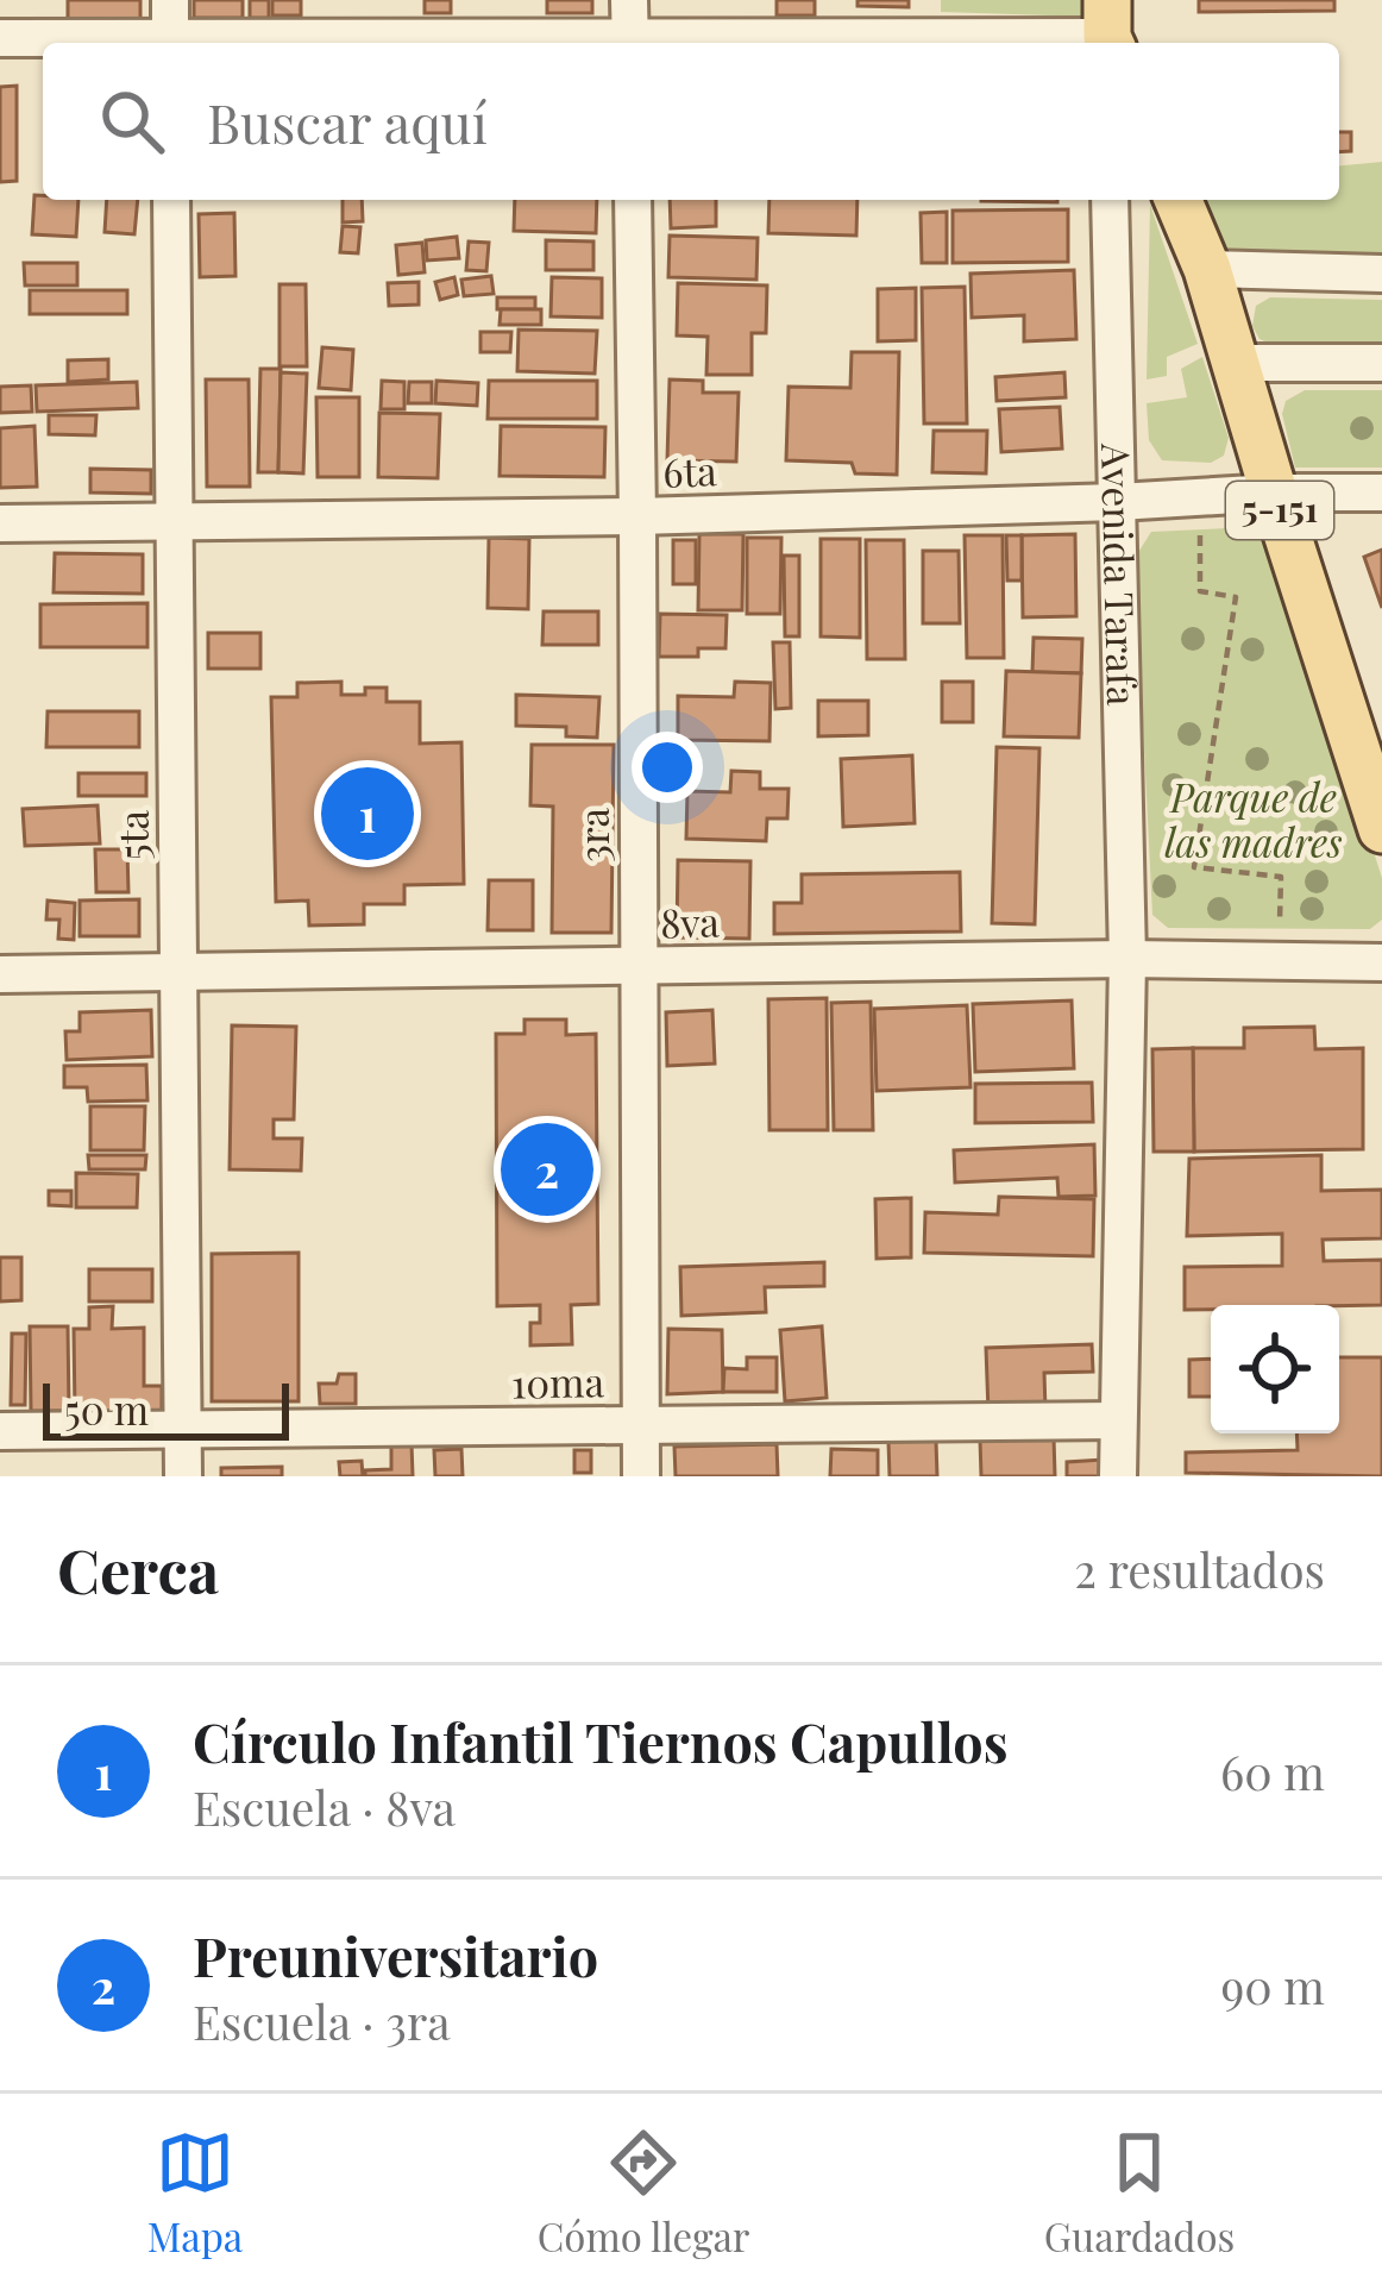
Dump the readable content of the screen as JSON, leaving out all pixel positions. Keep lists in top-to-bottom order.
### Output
{
  "streets": {
    "main road": ["5-151"],
    "street": [
      "6ta",
      "Avenida Tarafa",
      "5ta",
      "3ra",
      "8va",
      "10ma"
    ]
  },
  "crossings": [
    ["6ta", "5-151"],
    ["6ta", "Avenida Tarafa"],
    ["6ta", "5ta"],
    ["6ta", "3ra"],
    ["Avenida Tarafa", "8va"],
    ["Avenida Tarafa", "10ma"],
    ["5ta", "8va"],
    ["5ta", "10ma"],
    ["3ra", "8va"],
    ["3ra", "10ma"]
  ],
  "parks": ["Parque de las madres"],
  "scale_bar": "50 m",
  "page": {
    "search": "Buscar aquí",
    "pins": ["1", "2"],
    "scale": "50 m",
    "heading": ["Cerca", "2 resultados"],
    "list": [
      {
        "mark": "1",
        "name": "Círculo Infantil Tiernos Capullos",
        "note": "Escuela · 8va",
        "value": "60 m"
      },
      {
        "mark": "2",
        "name": "Preuniversitario",
        "note": "Escuela · 3ra",
        "value": "90 m"
      }
    ],
    "nav": ["Mapa", "Cómo llegar", "Guardados"]
  }
}
